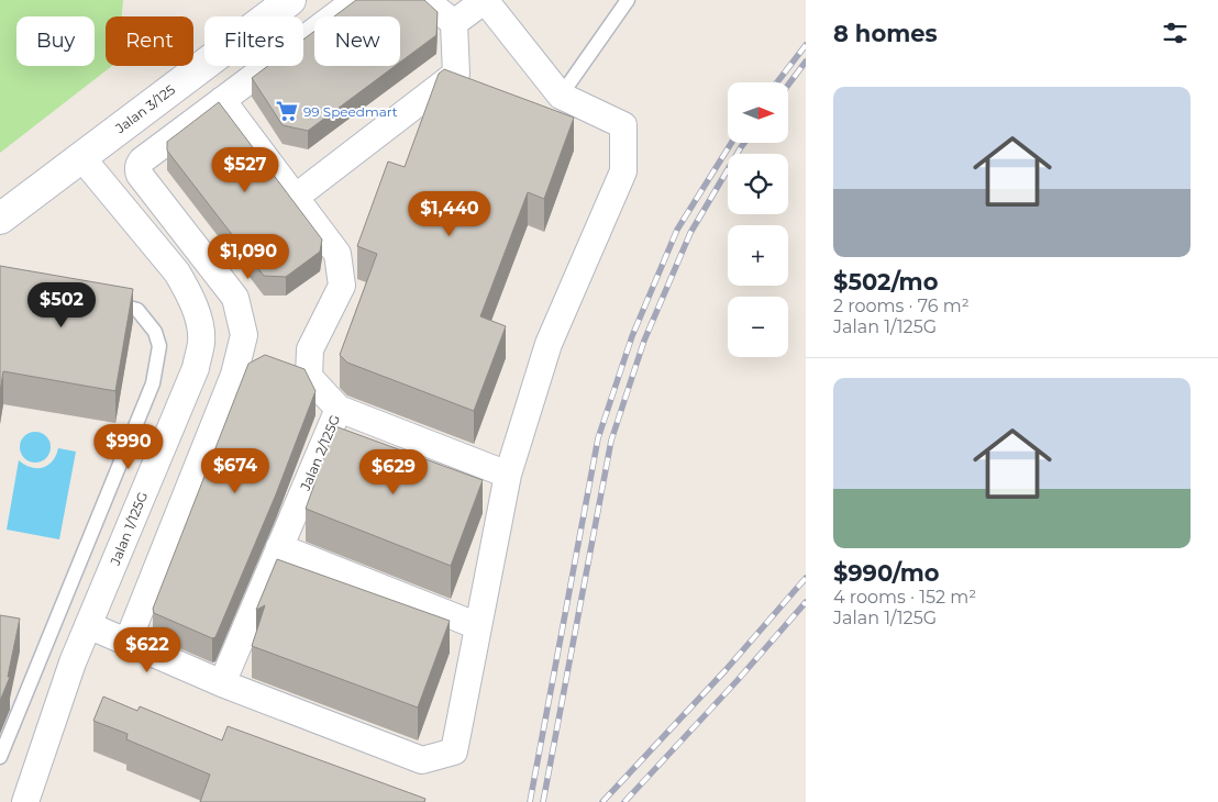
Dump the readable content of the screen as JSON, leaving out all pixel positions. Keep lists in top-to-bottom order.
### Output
{
  "streets": {
    "street": ["Jalan 3/125", "Jalan 2/125G", "Jalan 1/125G"]
  },
  "crossings": [
    ["Jalan 3/125", "Jalan 1/125G"]
  ],
  "places": {
    "supermarket": ["99 Speedmart"]
  },
  "north": "right",
  "page": {
    "heading": "8 homes",
    "chip": [
      "Buy",
      "Rent",
      "Filters",
      "New"
    ],
    "list": [
      {
        "name": "$502/mo",
        "note": "2 rooms · 76 m² · Jalan 1/125G"
      },
      {
        "name": "$990/mo",
        "note": "4 rooms · 152 m² · Jalan 1/125G"
      }
    ],
    "map_buttons": ["+", "−"],
    "price": [
      "$527",
      "$1,440",
      "$1,090",
      "$502",
      "$990",
      "$674",
      "$629",
      "$622"
    ]
  }
}
